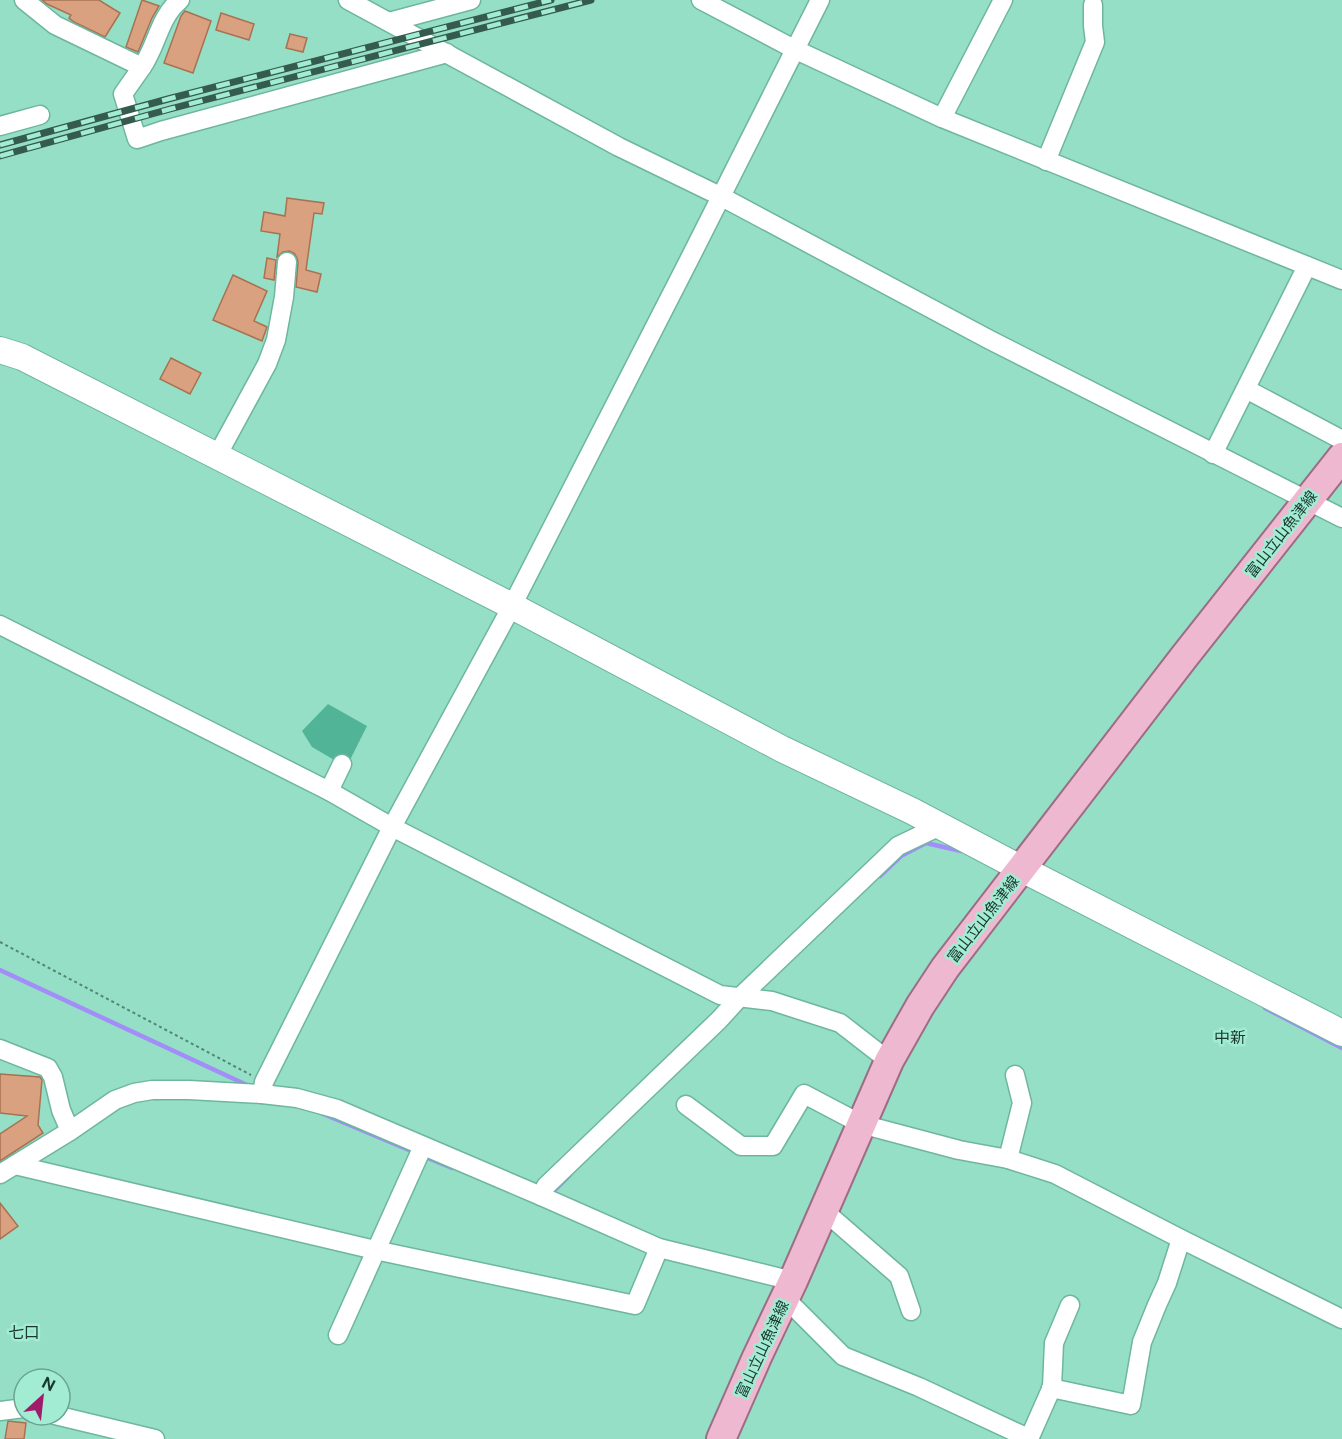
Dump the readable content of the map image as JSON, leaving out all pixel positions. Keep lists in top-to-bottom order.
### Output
{
  "streets": {
    "main road": ["富山立山魚津線"]
  },
  "districts": ["中新", "七口"],
  "north": "top right"
}
